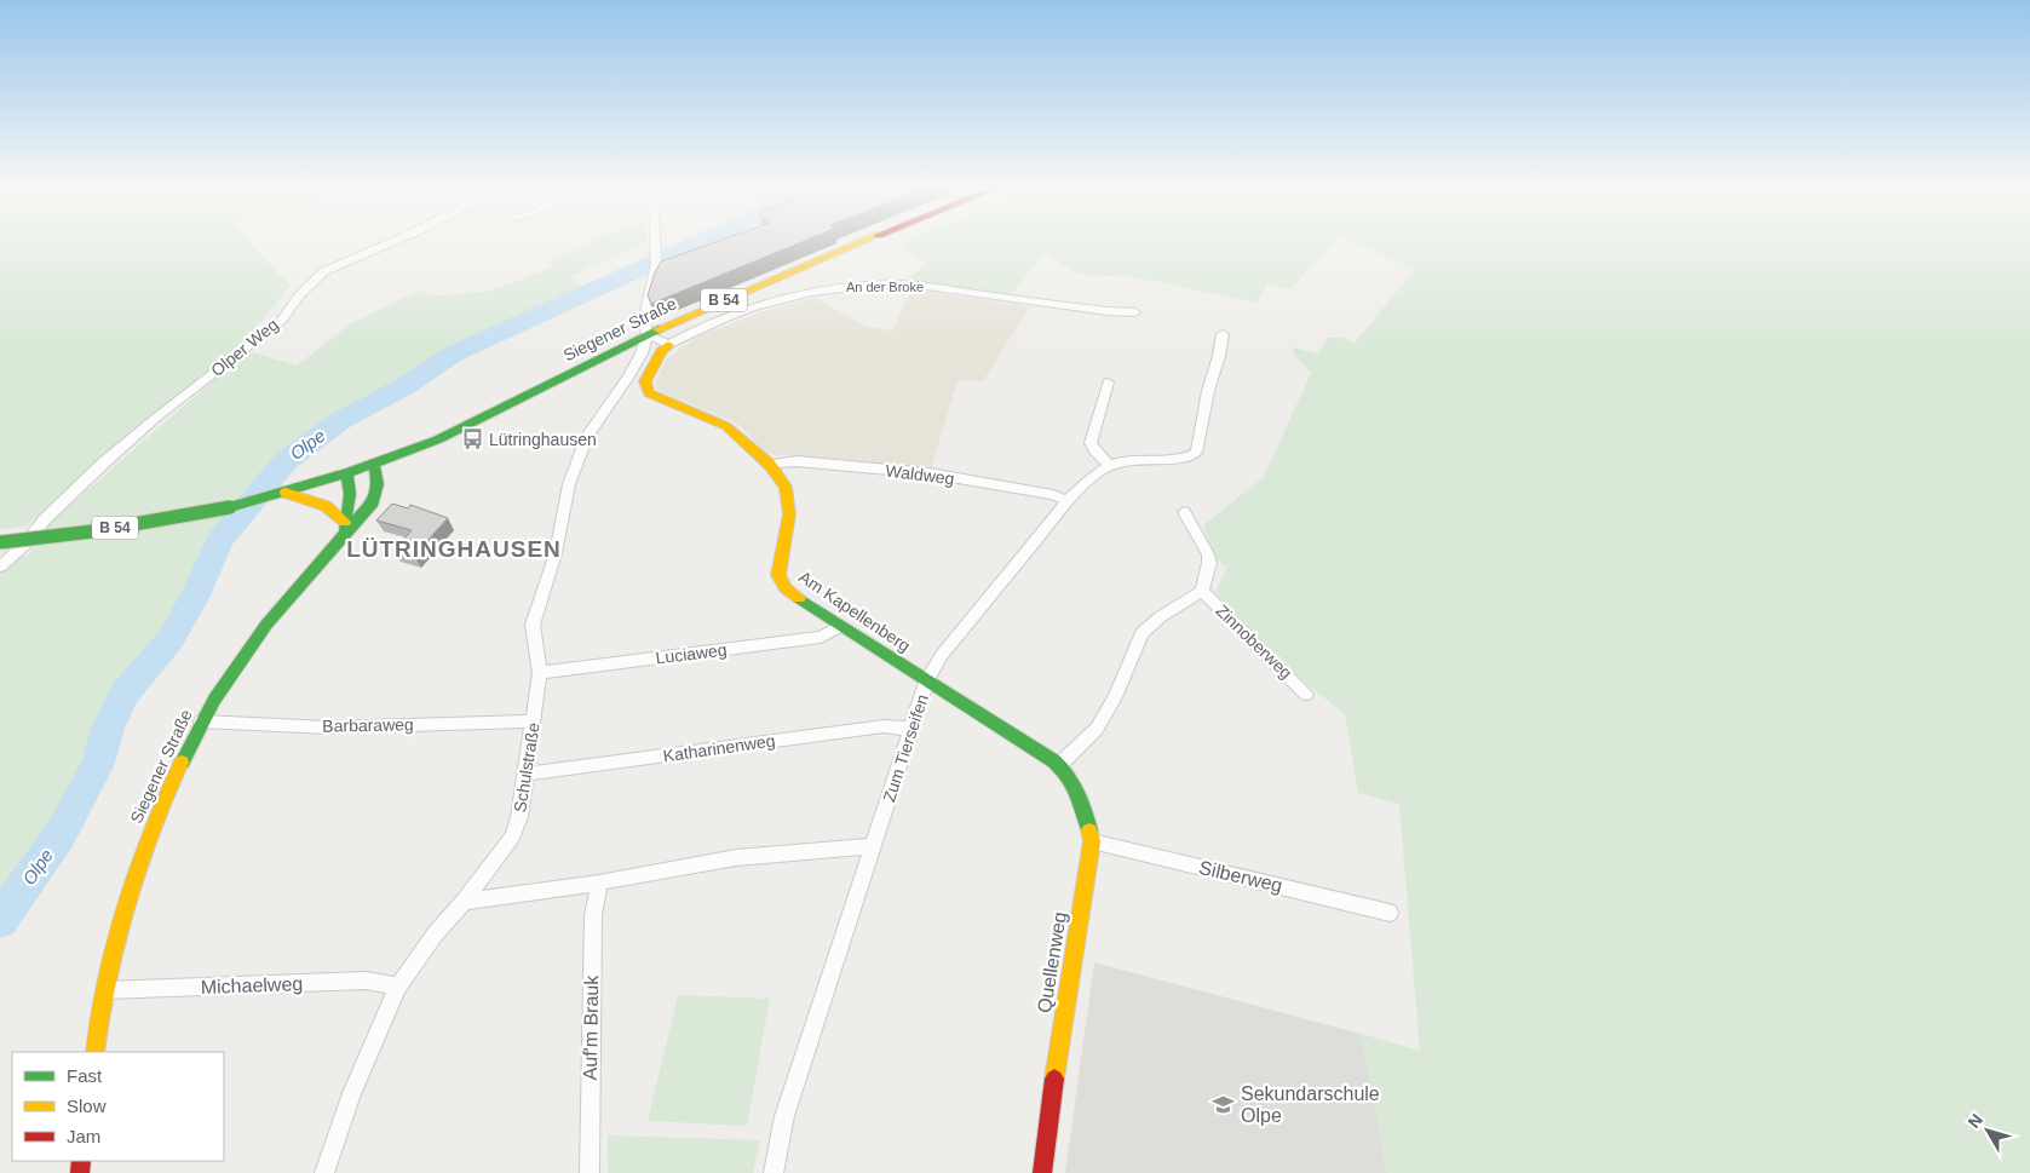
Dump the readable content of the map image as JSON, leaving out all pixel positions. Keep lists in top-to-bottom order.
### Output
{
  "streets": {
    "street": [
      "An der Broke",
      "B 54",
      "Siegener Straße",
      "Olper Weg",
      "Waldweg",
      "Am Kapellenberg",
      "Zinnoberweg",
      "Luciaweg",
      "Barbaraweg",
      "Katharinenweg",
      "Zum Tierseifen",
      "Schulstraße",
      "Silberweg",
      "Quellenweg",
      "Michaelweg",
      "Auf'm Brauk"
    ]
  },
  "crossings": [
    ["An der Broke", "Am Kapellenberg"],
    ["B 54", "Siegener Straße"],
    ["Siegener Straße", "Barbaraweg"],
    ["Siegener Straße", "Schulstraße"],
    ["Siegener Straße", "Michaelweg"],
    ["Waldweg", "Am Kapellenberg"],
    ["Waldweg", "Zum Tierseifen"],
    ["Am Kapellenberg", "Zinnoberweg"],
    ["Am Kapellenberg", "Luciaweg"],
    ["Am Kapellenberg", "Zum Tierseifen"],
    ["Am Kapellenberg", "Quellenweg"],
    ["Zinnoberweg", "Quellenweg"],
    ["Luciaweg", "Schulstraße"],
    ["Barbaraweg", "Schulstraße"],
    ["Katharinenweg", "Zum Tierseifen"],
    ["Katharinenweg", "Schulstraße"],
    ["Schulstraße", "Michaelweg"],
    ["Silberweg", "Quellenweg"]
  ],
  "districts": ["LÜTRINGHAUSEN"],
  "water": ["Olpe"],
  "places": {
    "bus stop": ["Lütringhausen"],
    "school or university": ["Sekundarschule Olpe"]
  },
  "legend": ["Fast", "Slow", "Jam"],
  "north": "top left"
}
